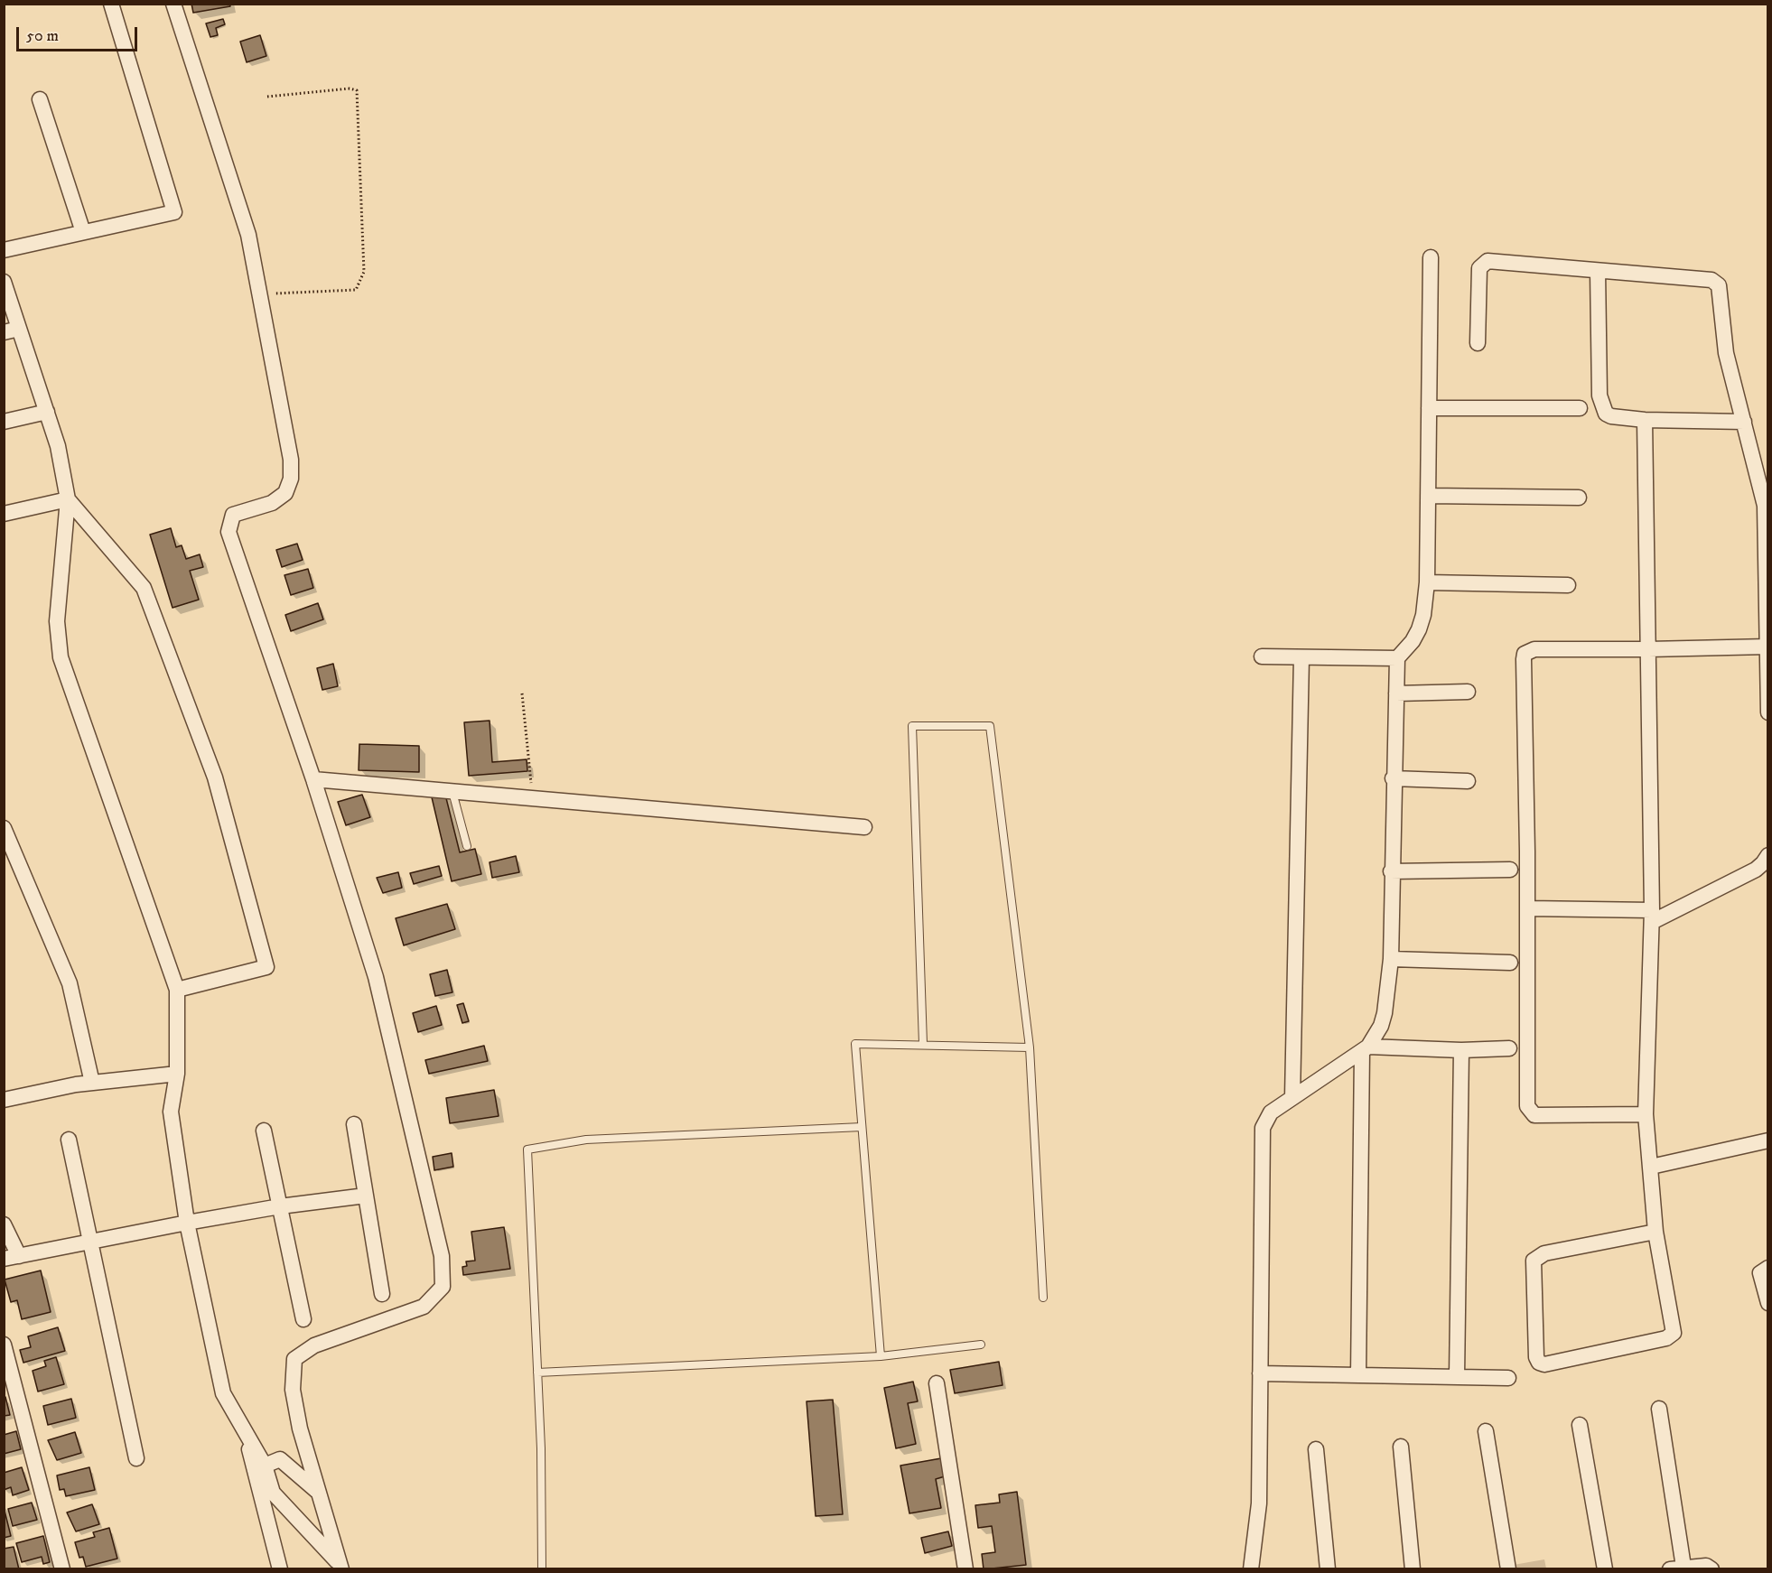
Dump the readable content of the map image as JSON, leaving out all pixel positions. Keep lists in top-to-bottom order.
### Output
{
  "scale_bar": "50 m"
}
